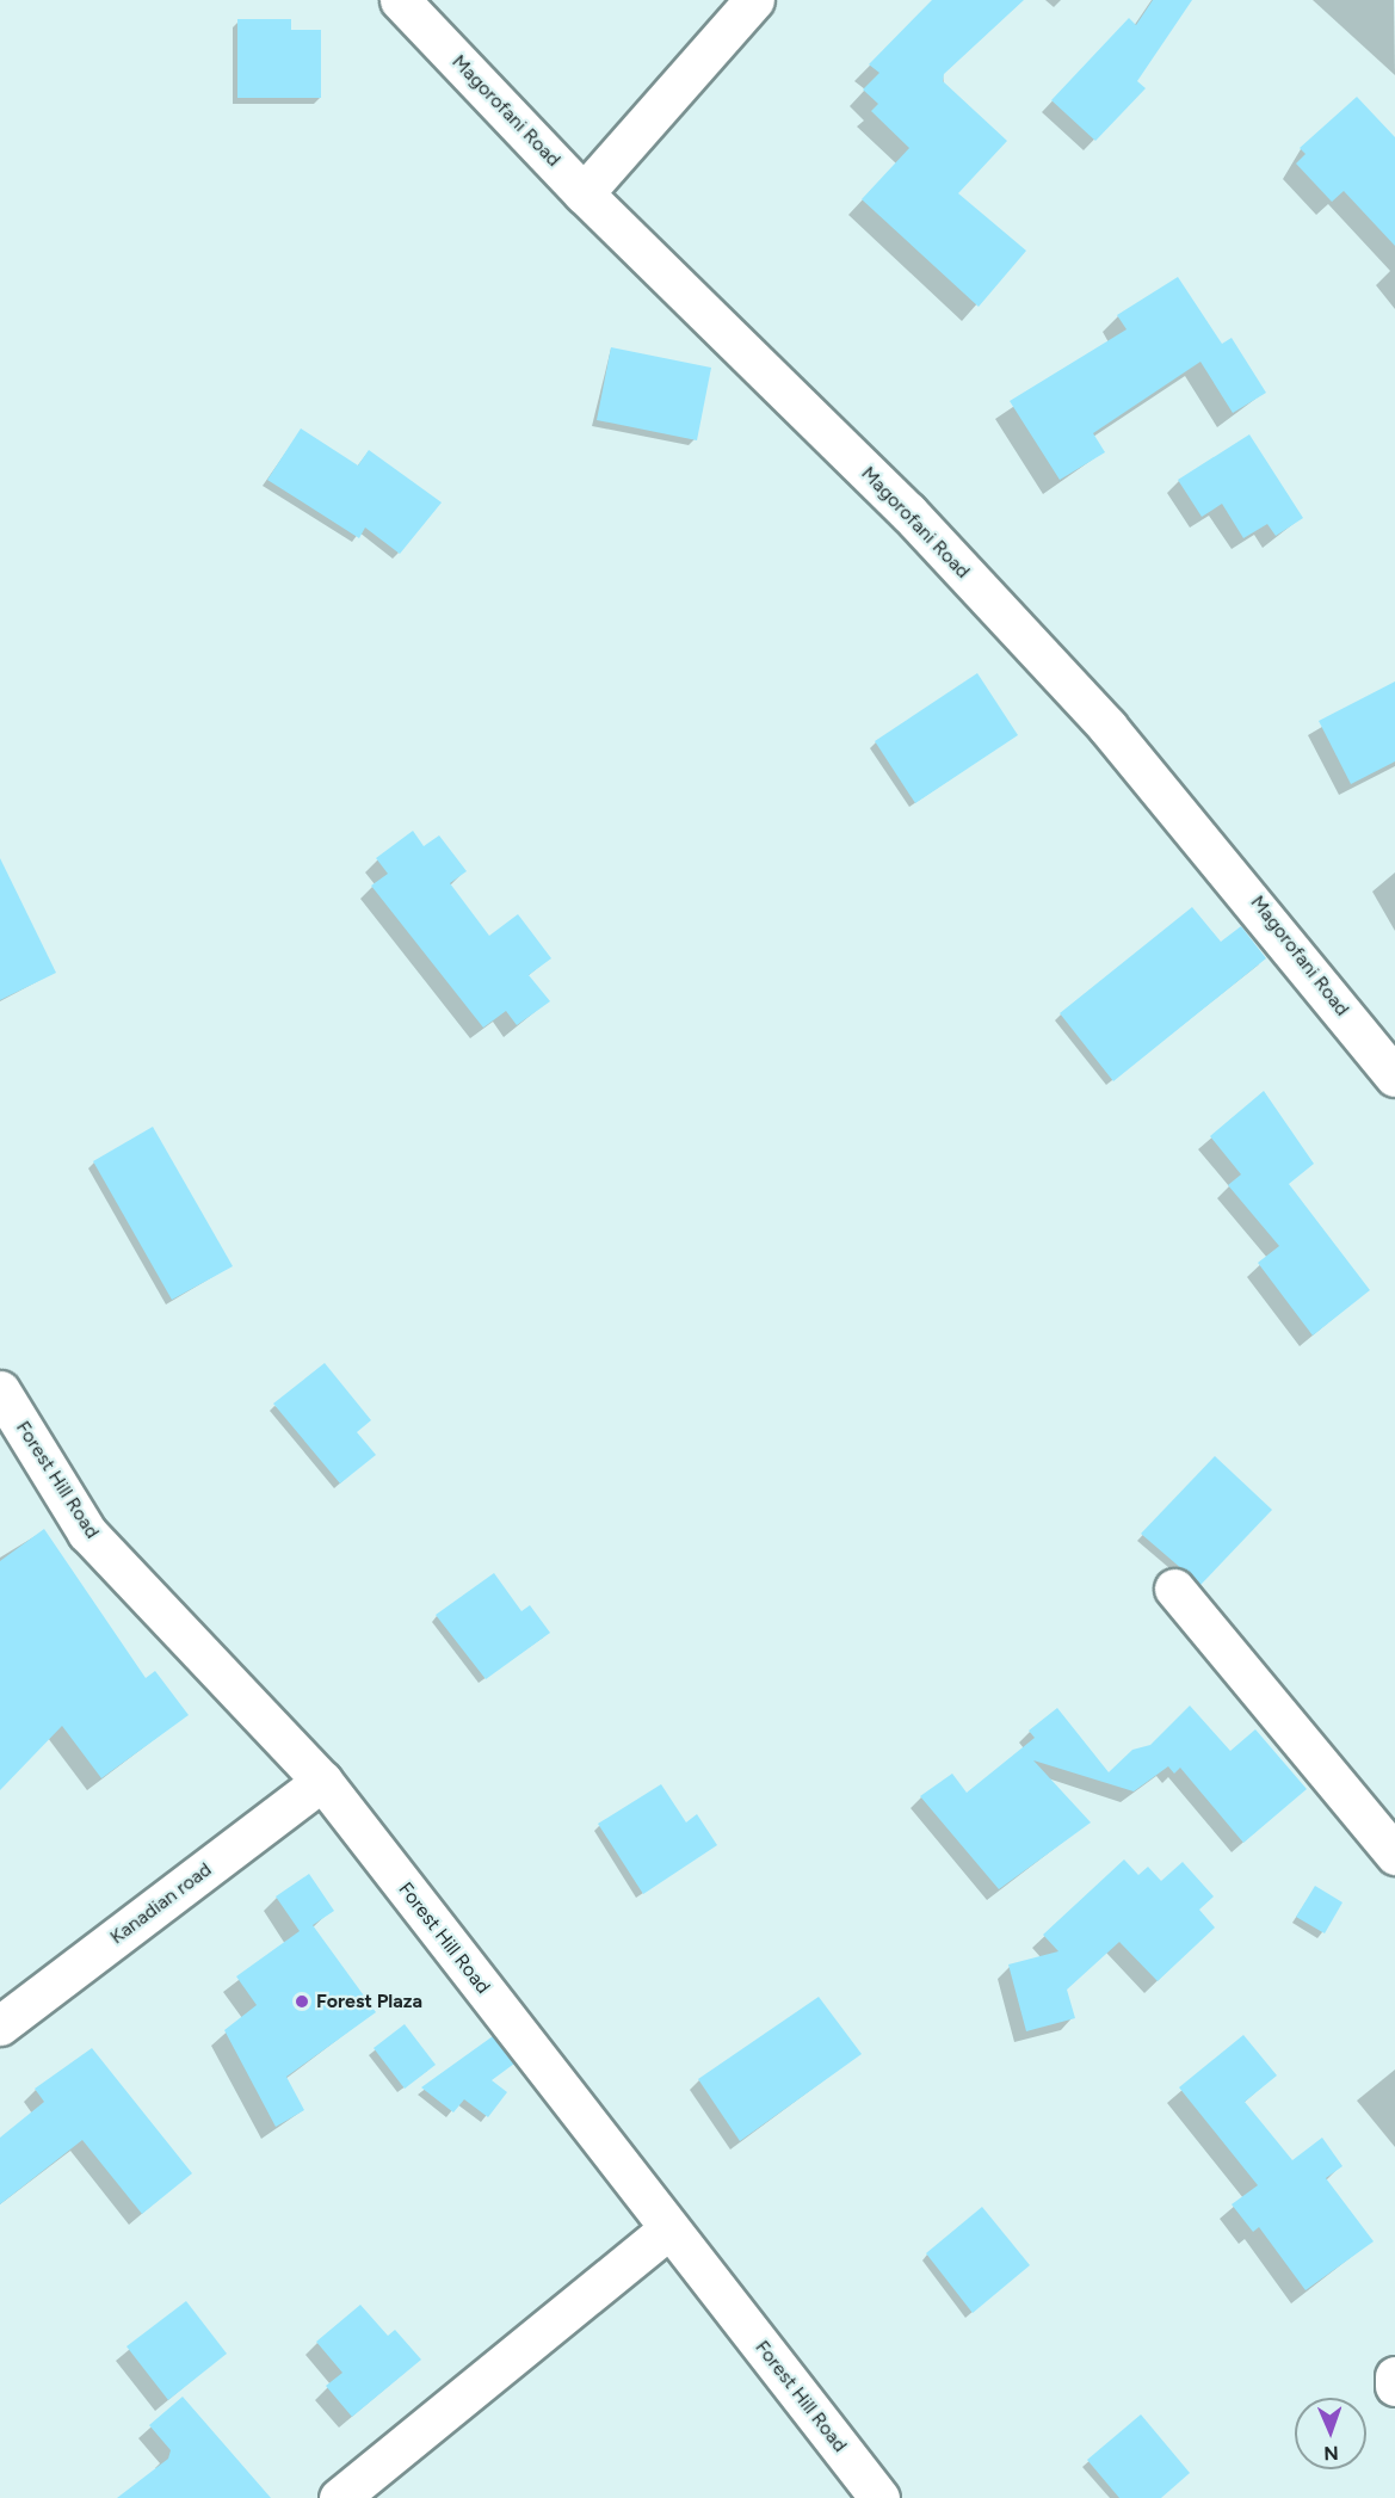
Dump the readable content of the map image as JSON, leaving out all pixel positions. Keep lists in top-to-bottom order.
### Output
{
  "streets": {
    "street": ["Magorofani Road", "Forest Hill Road", "Kanadian road"]
  },
  "crossings": [
    ["Forest Hill Road", "Kanadian road"]
  ],
  "places": ["Forest Plaza"],
  "north": "bottom"
}
